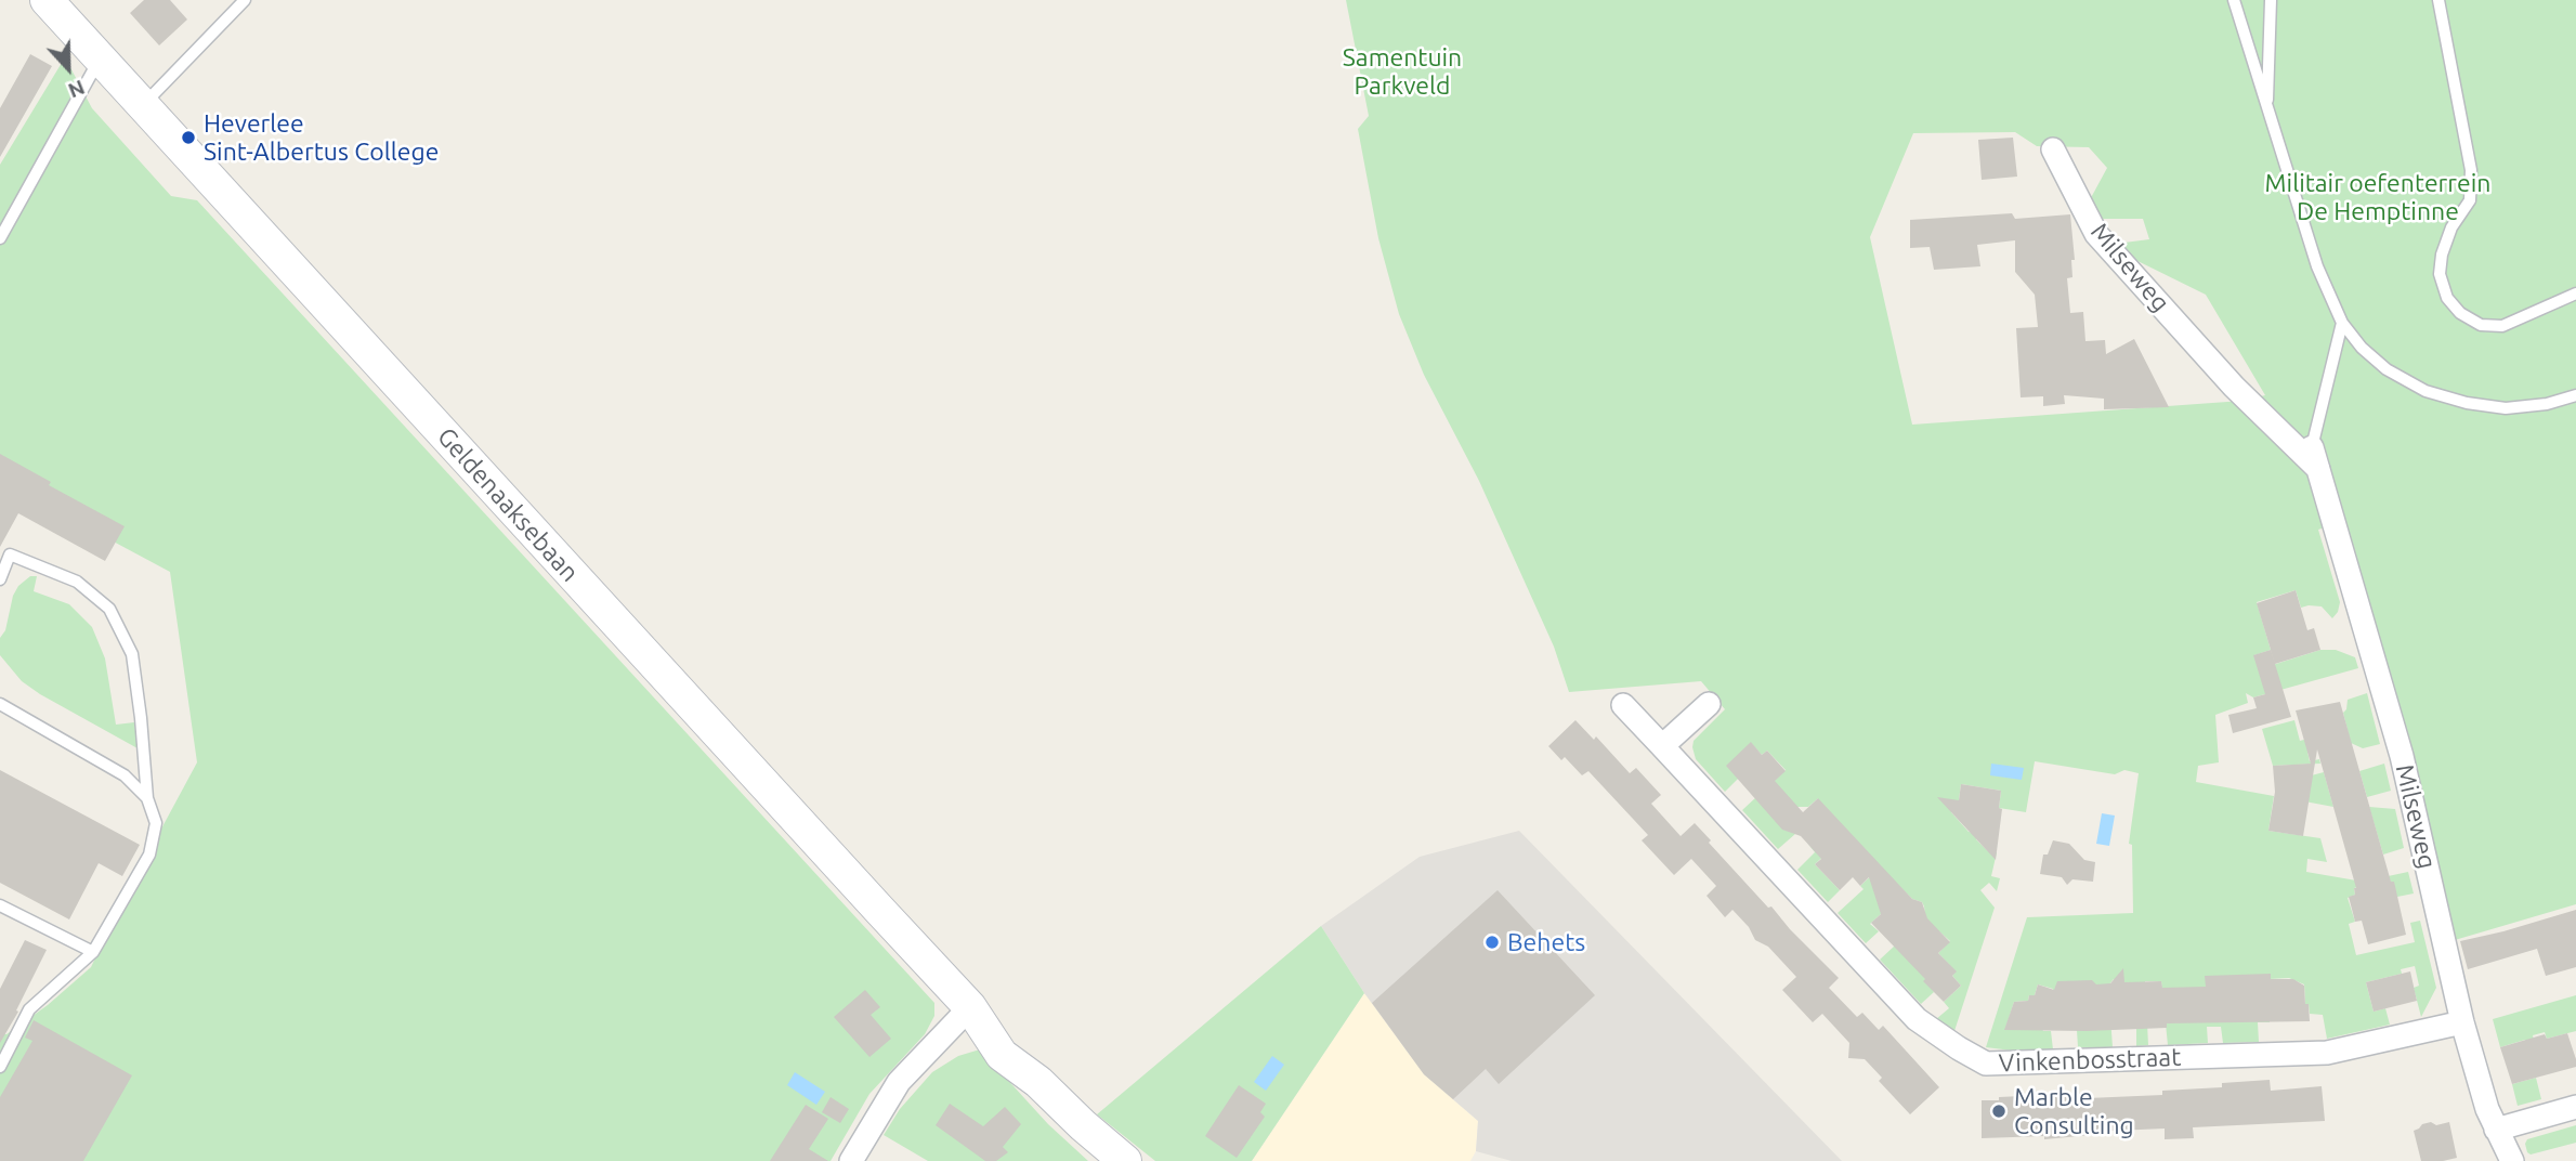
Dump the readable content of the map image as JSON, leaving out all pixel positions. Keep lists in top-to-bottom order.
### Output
{
  "streets": {
    "street": ["Milseweg", "Geldenaaksebaan", "Vinkenbosstraat"]
  },
  "crossings": [
    ["Milseweg", "Vinkenbosstraat"]
  ],
  "parks": ["Samentuin Parkveld", "Militair oefenterrein De Hemptinne"],
  "places": ["Heverlee Sint-Albertus College", "Behets", "Marble Consulting"],
  "north": "bottom"
}
